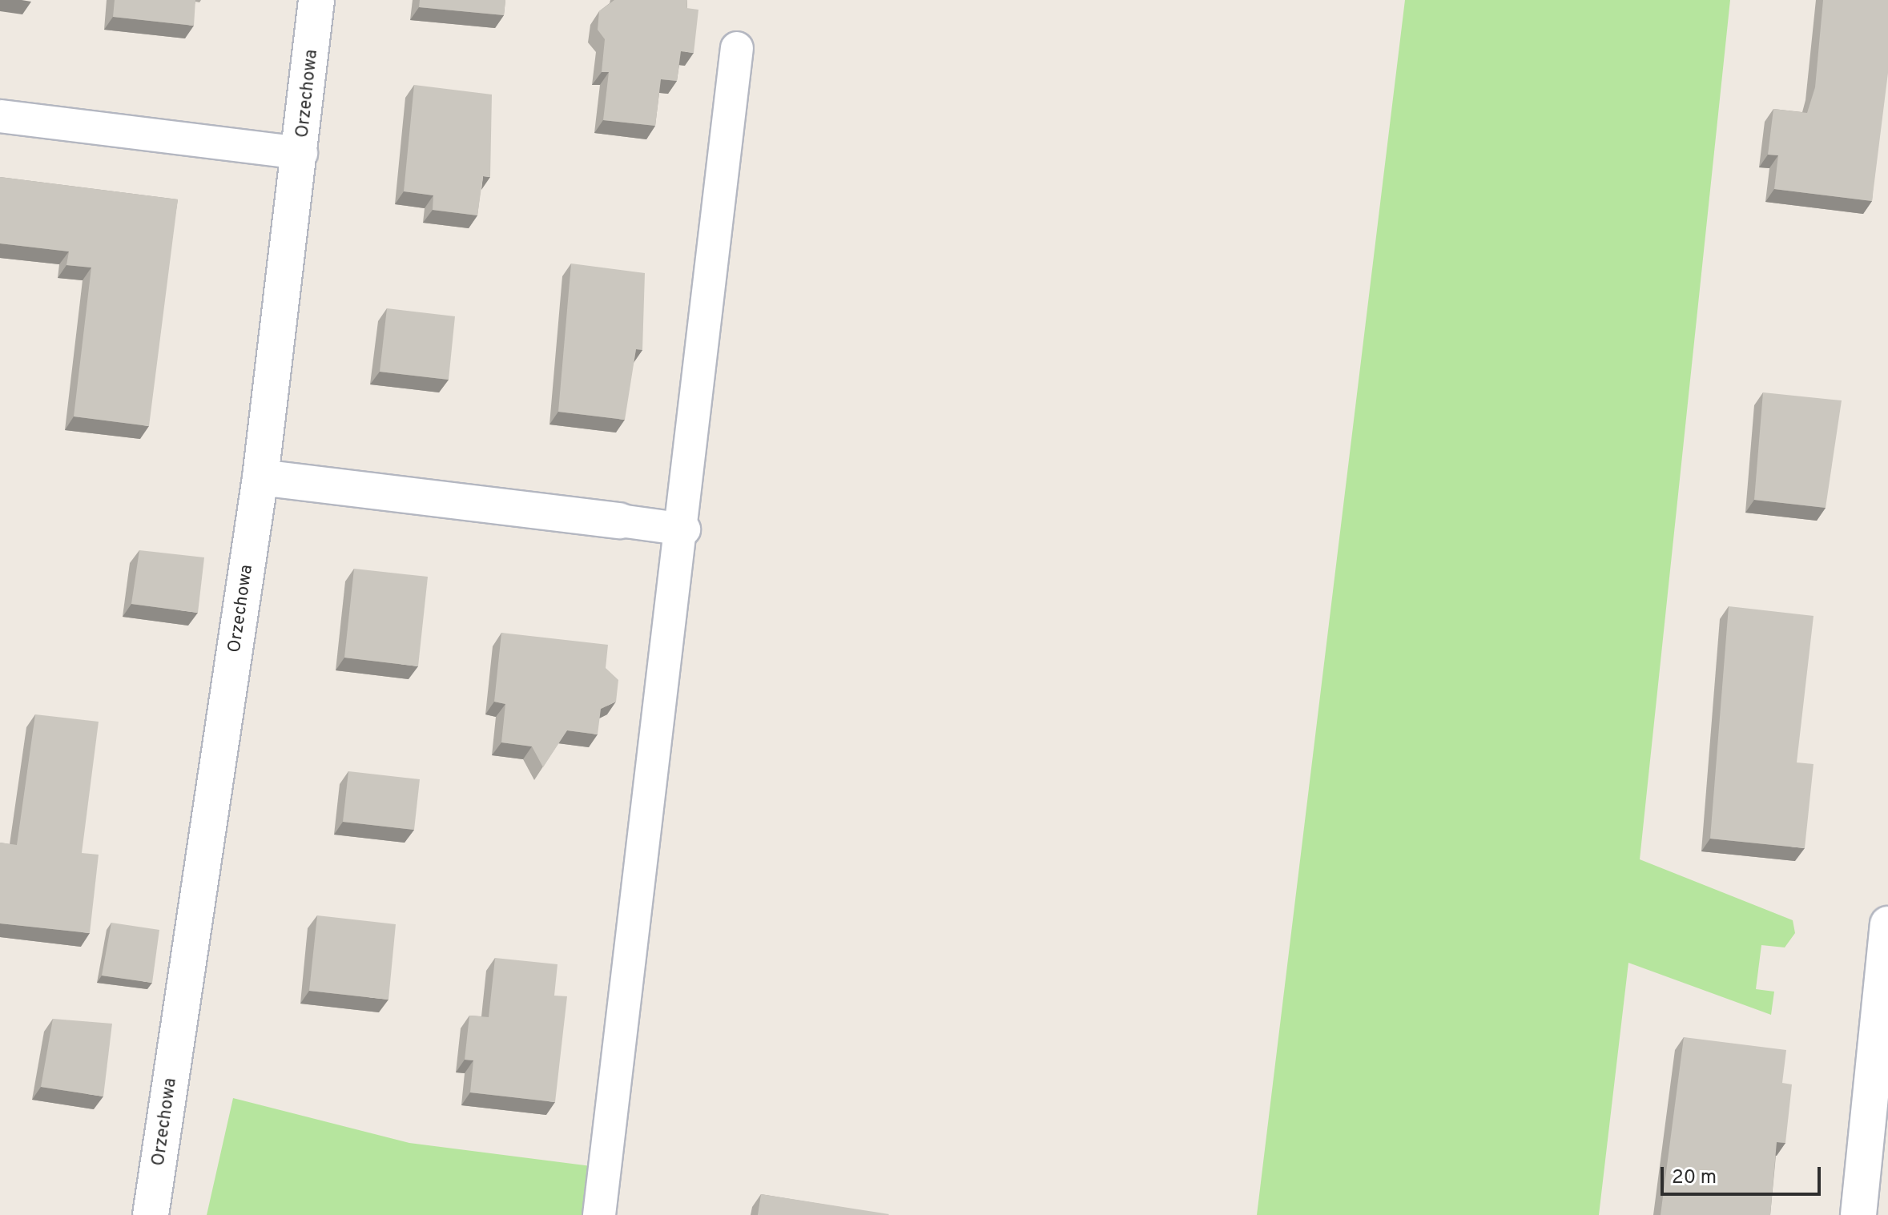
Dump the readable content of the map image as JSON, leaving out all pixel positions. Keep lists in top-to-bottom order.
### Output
{
  "streets": {
    "street": ["Orzechowa"]
  },
  "scale_bar": "20 m"
}
